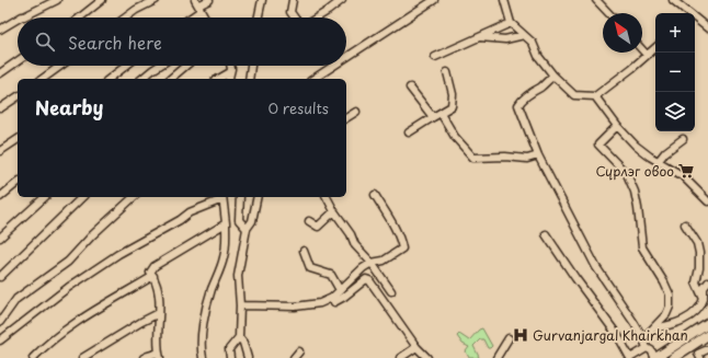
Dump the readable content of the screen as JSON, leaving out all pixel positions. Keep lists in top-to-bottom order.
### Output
{
  "places": {
    "supermarket": ["Сүрлэг овоо"],
    "hospital": ["Gurvanjargal Khairkhan"]
  },
  "north": "top left",
  "page": {
    "map_buttons": ["+", "−"],
    "search": "Search here",
    "heading": ["Nearby", "0 results"]
  }
}
